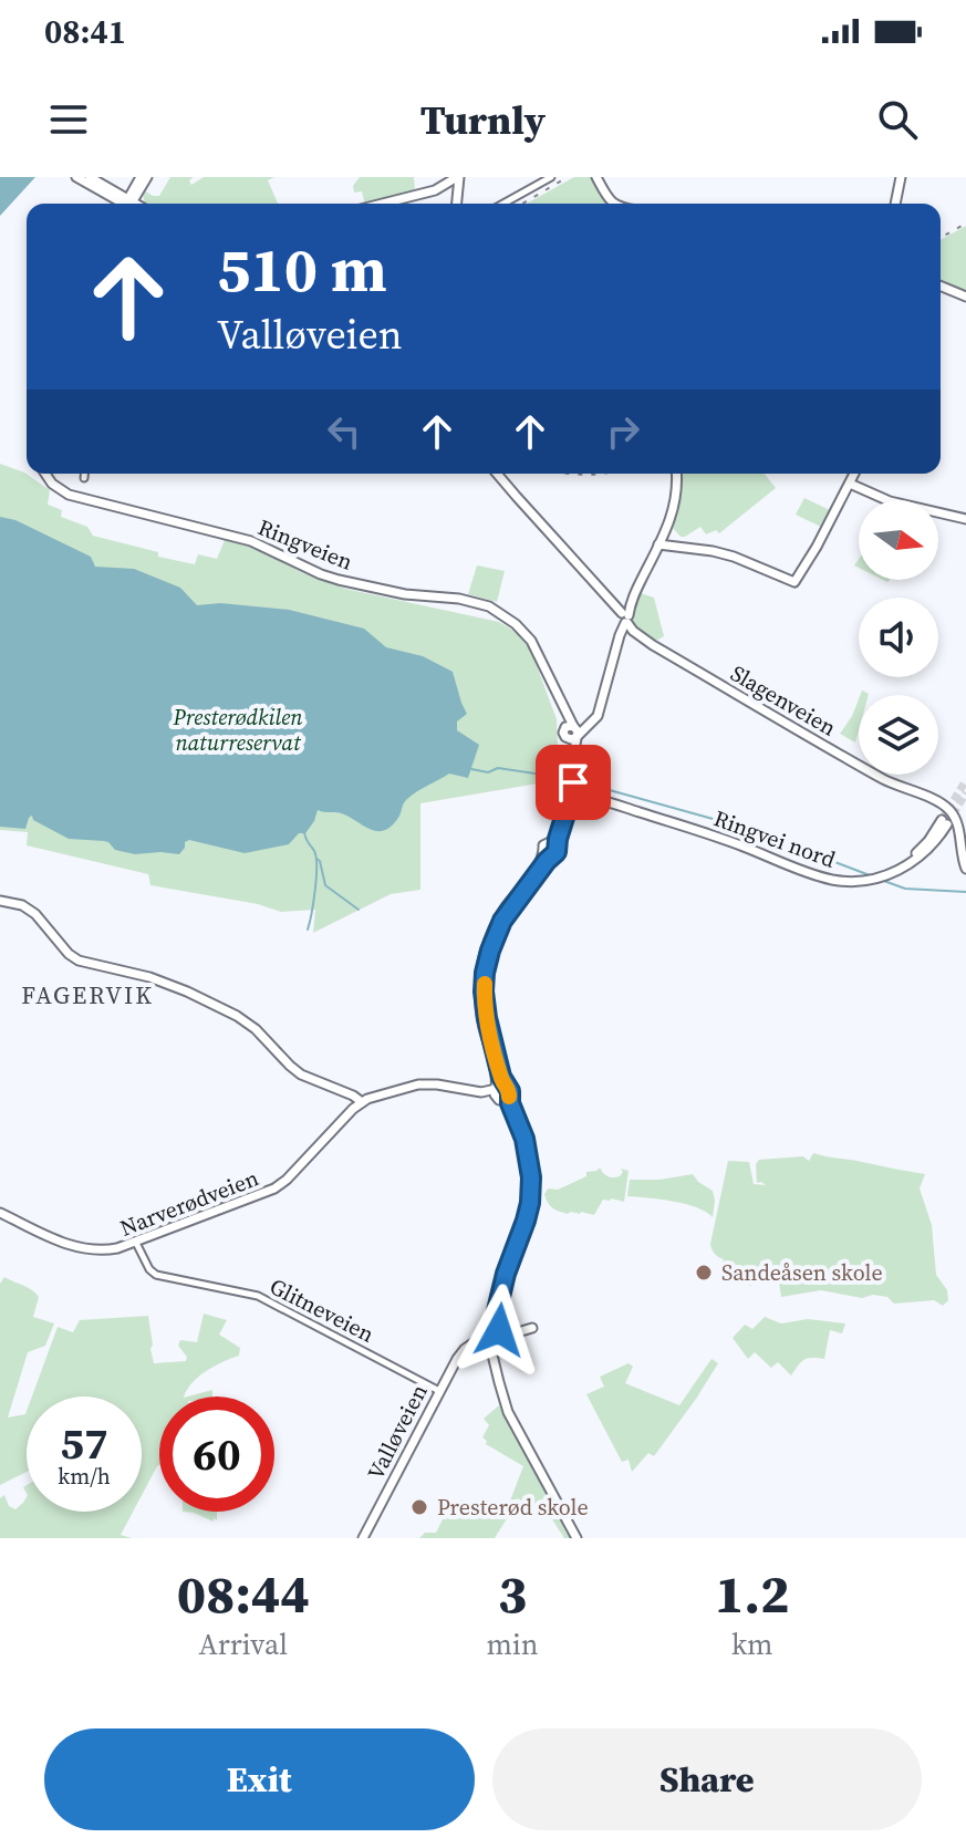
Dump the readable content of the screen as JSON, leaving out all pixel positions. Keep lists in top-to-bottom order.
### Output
{
  "streets": {
    "main road": [
      "Ringveien",
      "Slagenveien",
      "Ringvei nord",
      "Narverødveien",
      "Valløveien"
    ],
    "street": ["Glitneveien"]
  },
  "crossings": [
    ["Narverødveien", "Glitneveien"],
    ["Glitneveien", "Valløveien"]
  ],
  "districts": ["FAGERVIK"],
  "parks": ["Presterødkilen naturreservat"],
  "places": ["Sandeåsen skole", "Presterød skole"],
  "north": "right",
  "page": {
    "status": "08:41",
    "header": "Turnly",
    "turn": ["510 m", "Valløveien"],
    "speed": "57 km/h",
    "limit": "60",
    "eta": [
      "08:44",
      "Arrival",
      "3",
      "min",
      "1.2",
      "km"
    ],
    "buttons": ["Exit", "Share"]
  }
}
